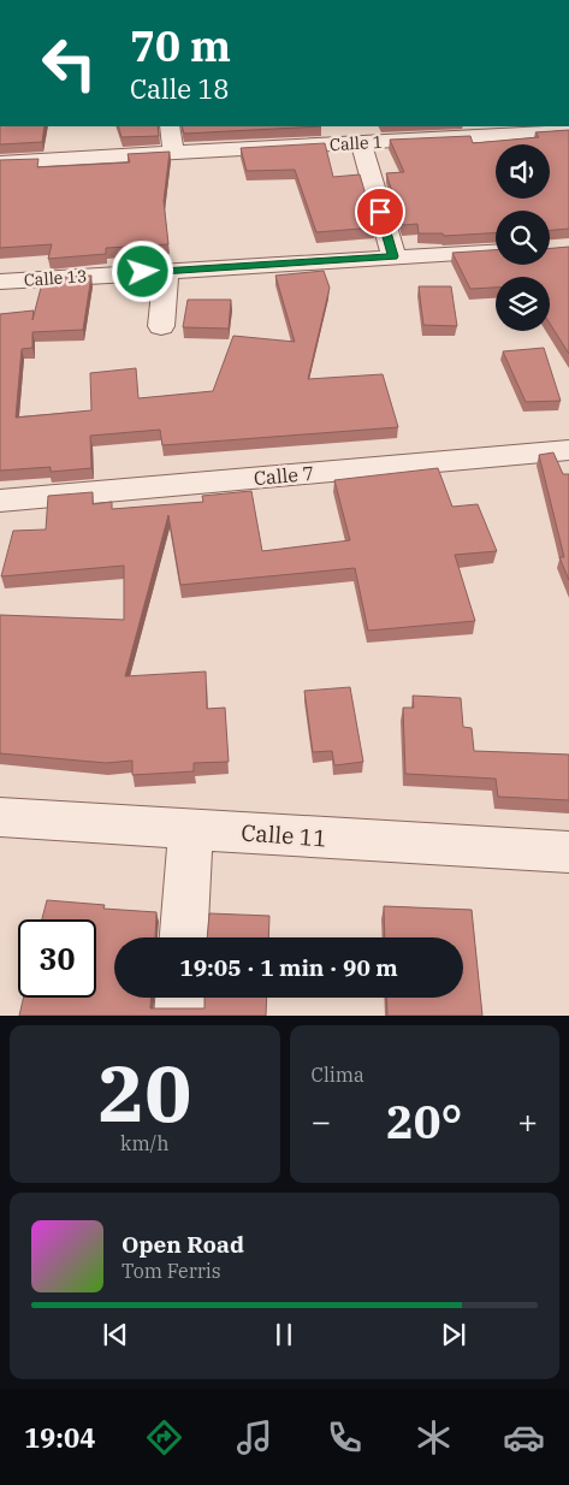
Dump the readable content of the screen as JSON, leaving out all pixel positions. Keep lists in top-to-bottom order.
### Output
{
  "streets": {
    "street": [
      "Calle 1",
      "Calle 13",
      "Calle 7",
      "Calle 11"
    ]
  },
  "page": {
    "turn": ["70 m", "Calle 18"],
    "limit": "30",
    "trip": "19:05 · 1 min · 90 m",
    "tile": [
      ["20", "km/h"],
      "Clima"
    ],
    "heat": ["−", "20°", "+"],
    "song": ["Open Road", "Tom Ferris"],
    "tabs": "19:04"
  }
}
